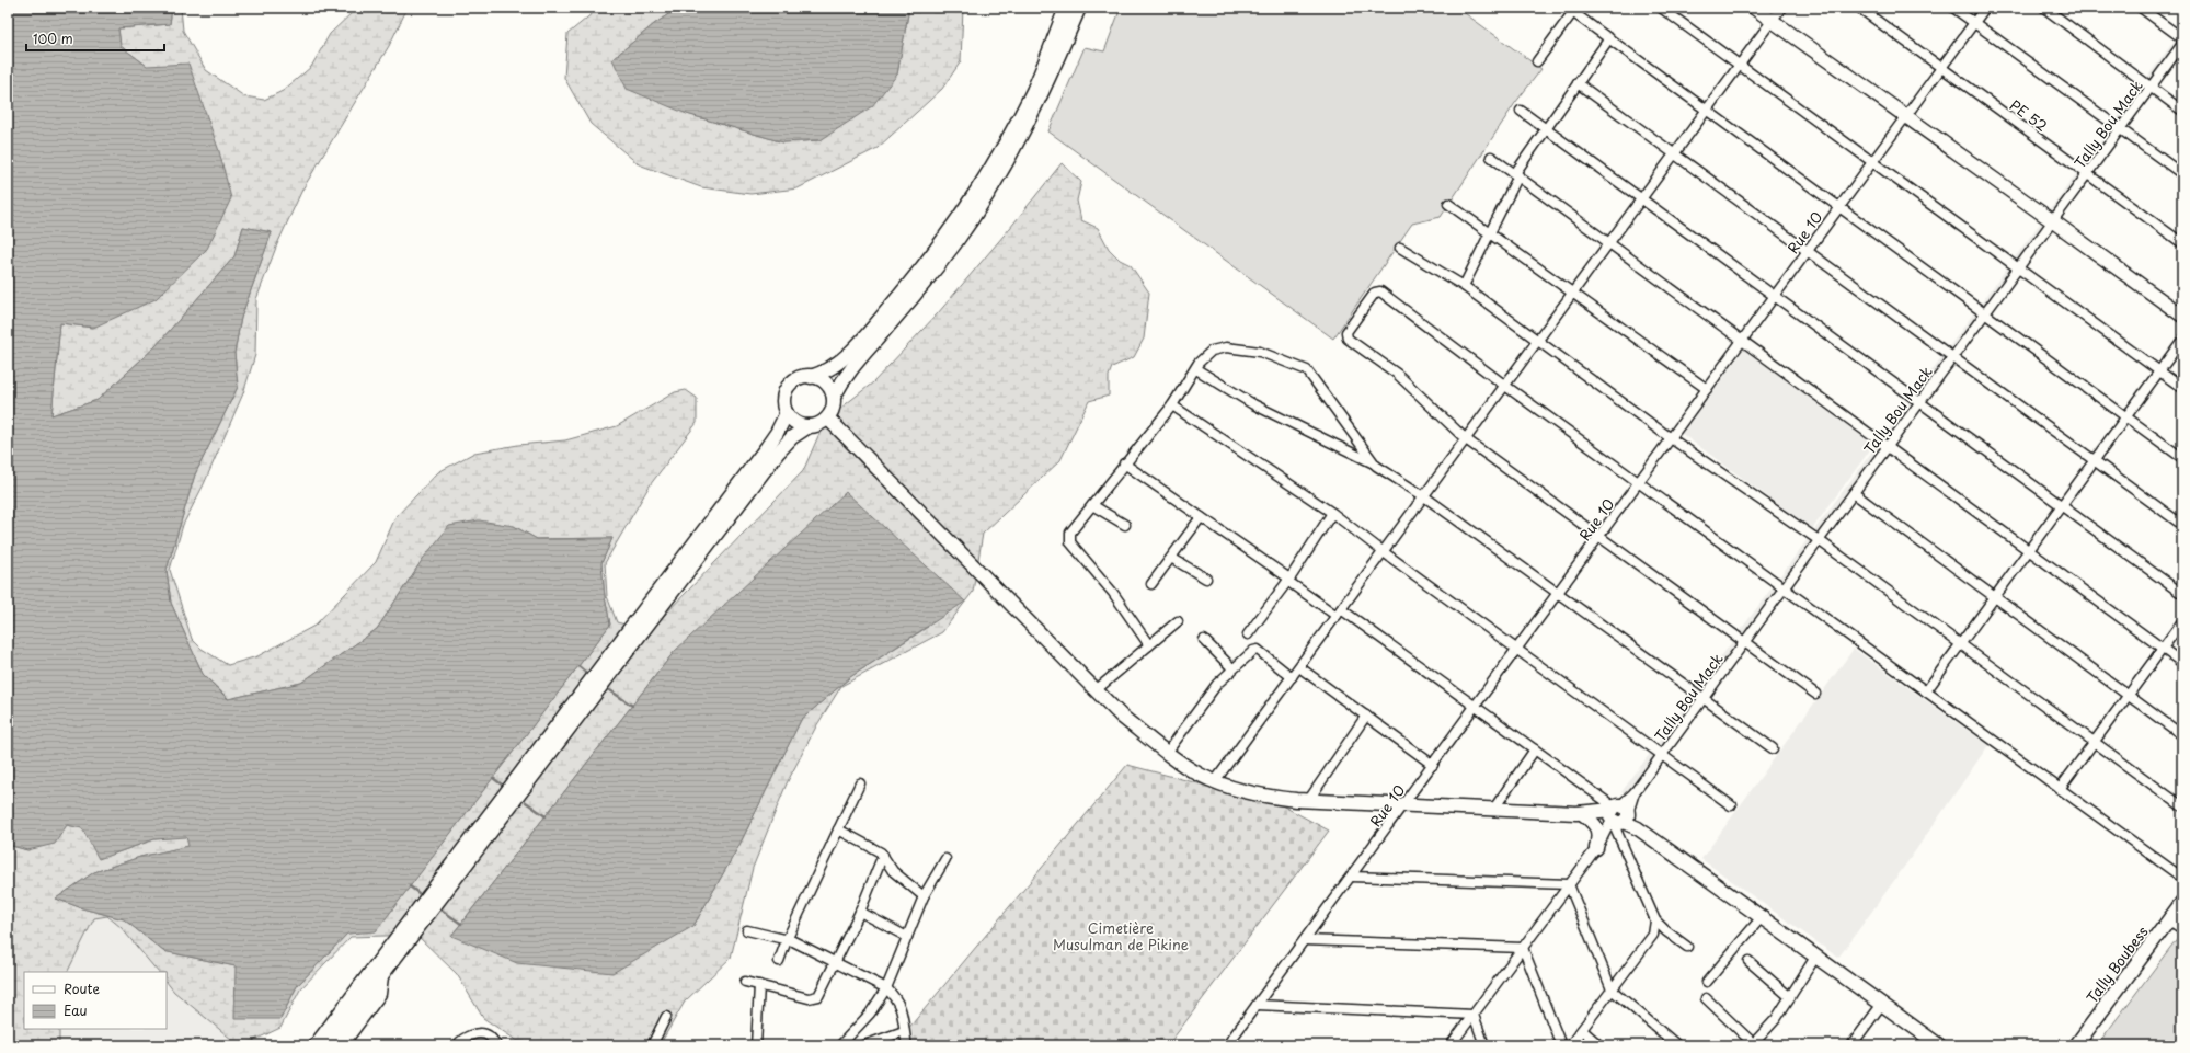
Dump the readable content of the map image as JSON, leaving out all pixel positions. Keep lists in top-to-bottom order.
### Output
{
  "streets": {
    "main road": ["Tally Boubess"],
    "street": ["PE 52", "Tally Bou Mack", "Rue 10"]
  },
  "crossings": [
    ["PE 52", "Tally Bou Mack"],
    ["PE 52", "Rue 10"]
  ],
  "parks": ["Cimetière Musulman de Pikine"],
  "legend": ["Route", "Eau"],
  "scale_bar": "100 m"
}
